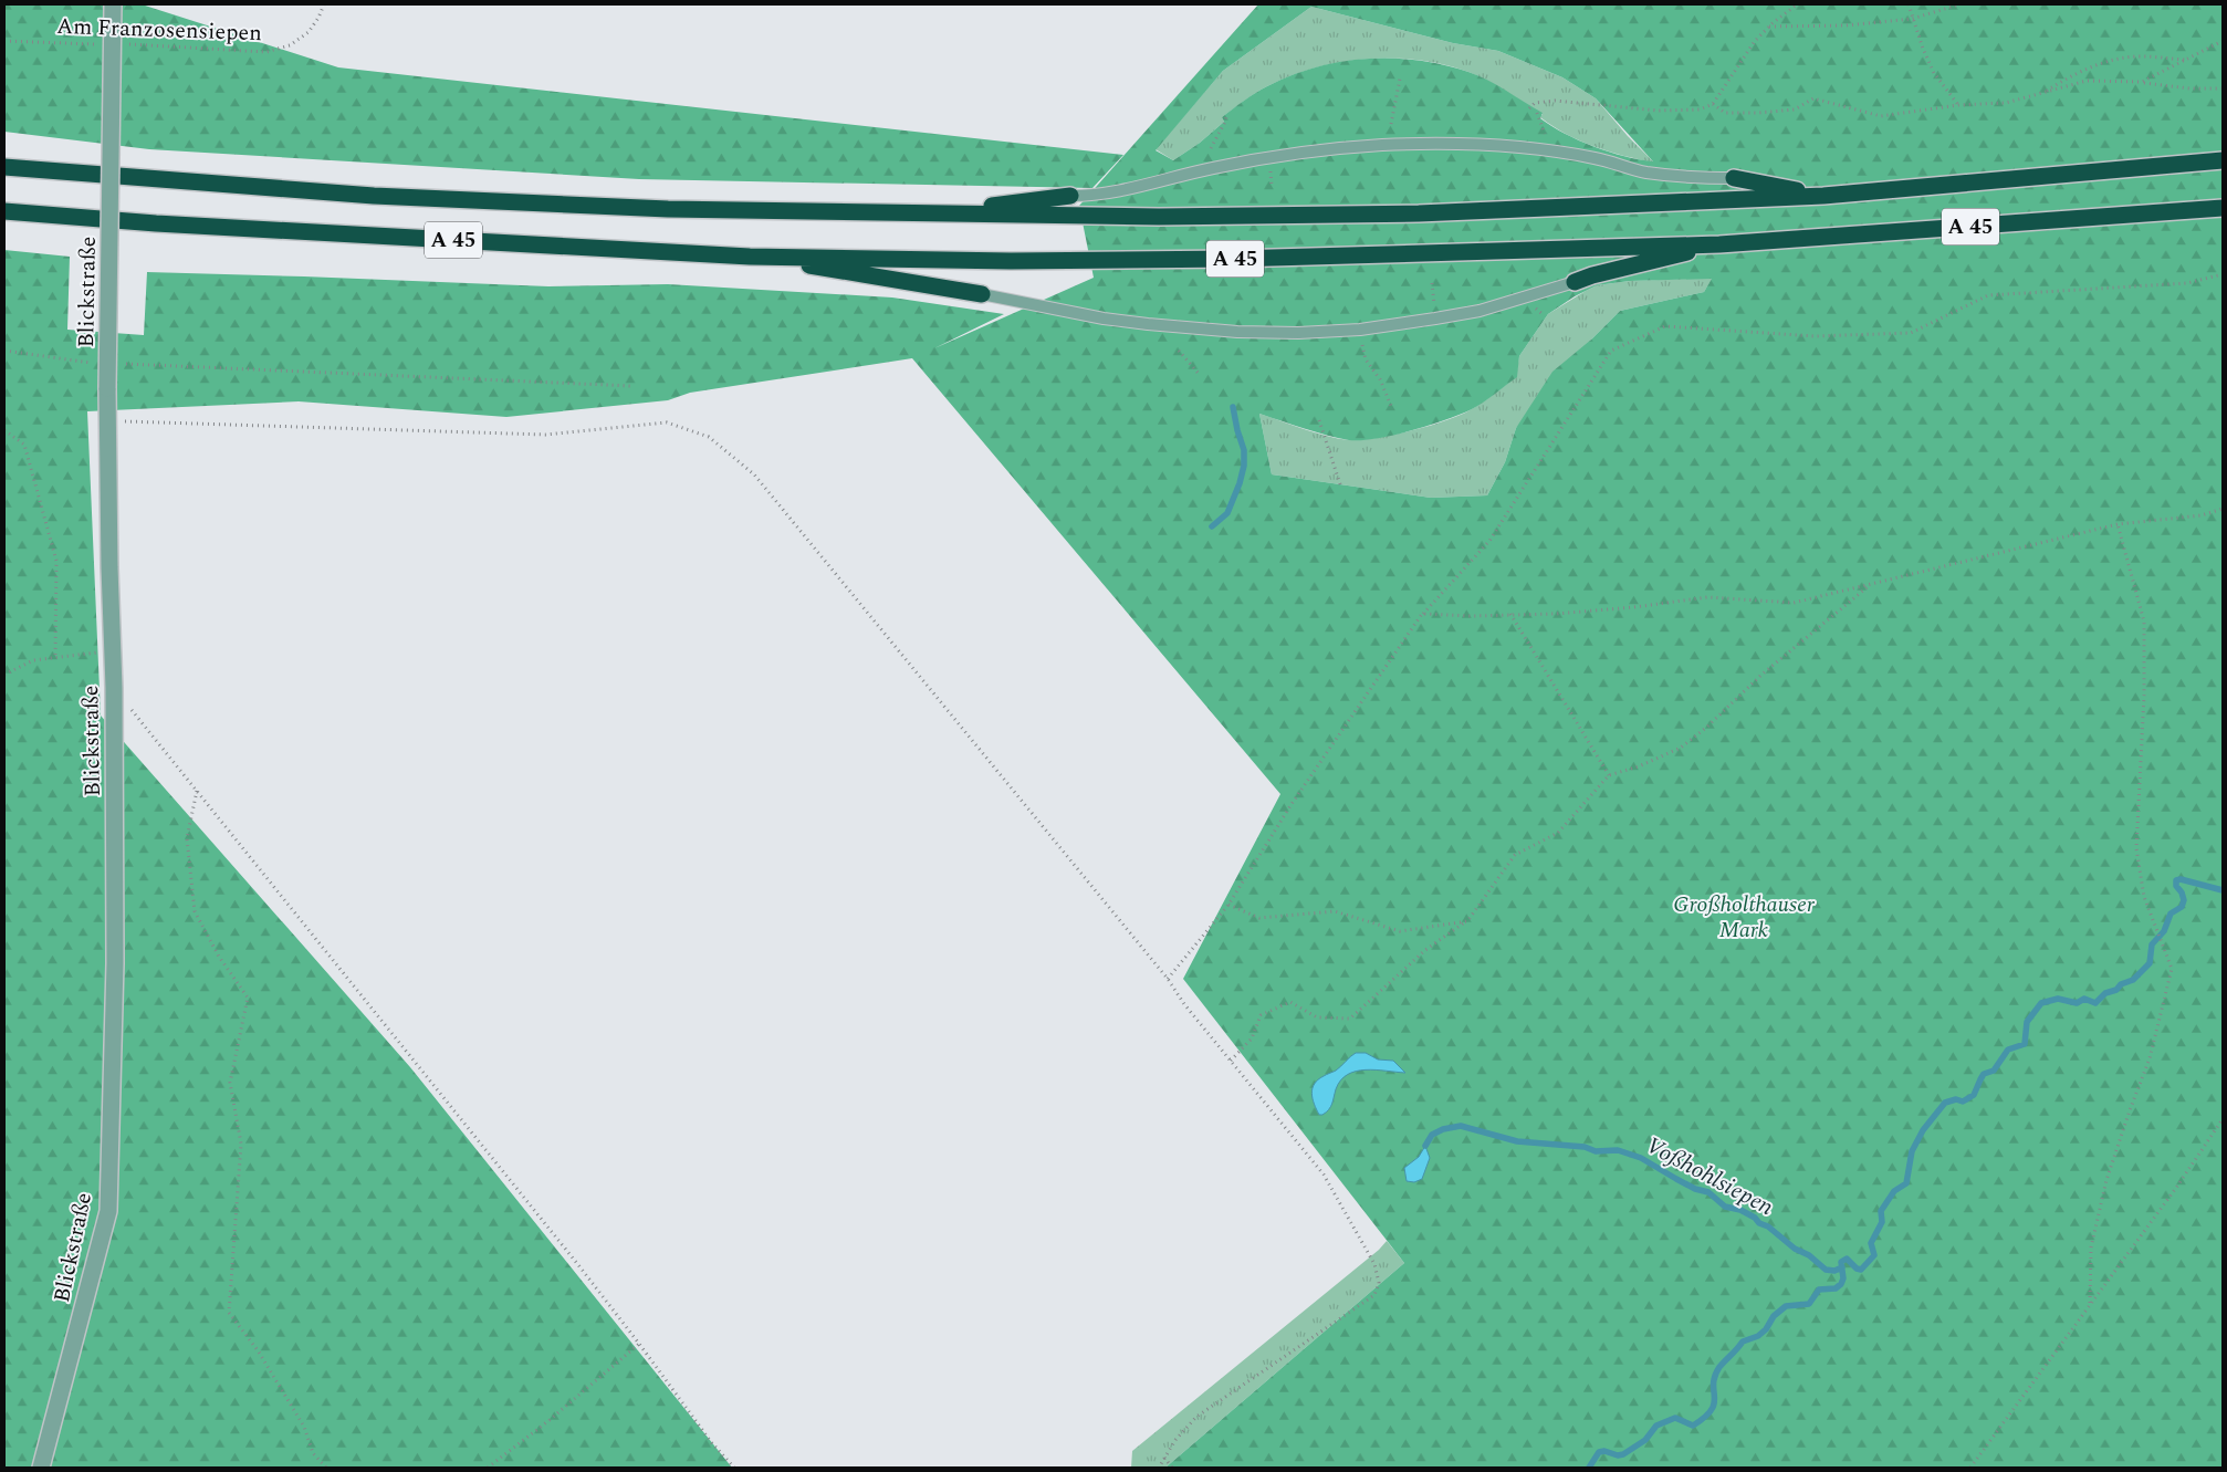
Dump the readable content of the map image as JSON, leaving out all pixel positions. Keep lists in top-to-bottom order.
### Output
{
  "streets": {
    "highway": ["A 45"],
    "street": ["Blickstraße"],
    "path": ["Am Franzosensiepen"]
  },
  "water": ["Voßhohlsiepen"],
  "parks": ["Großholthauser Mark"]
}
